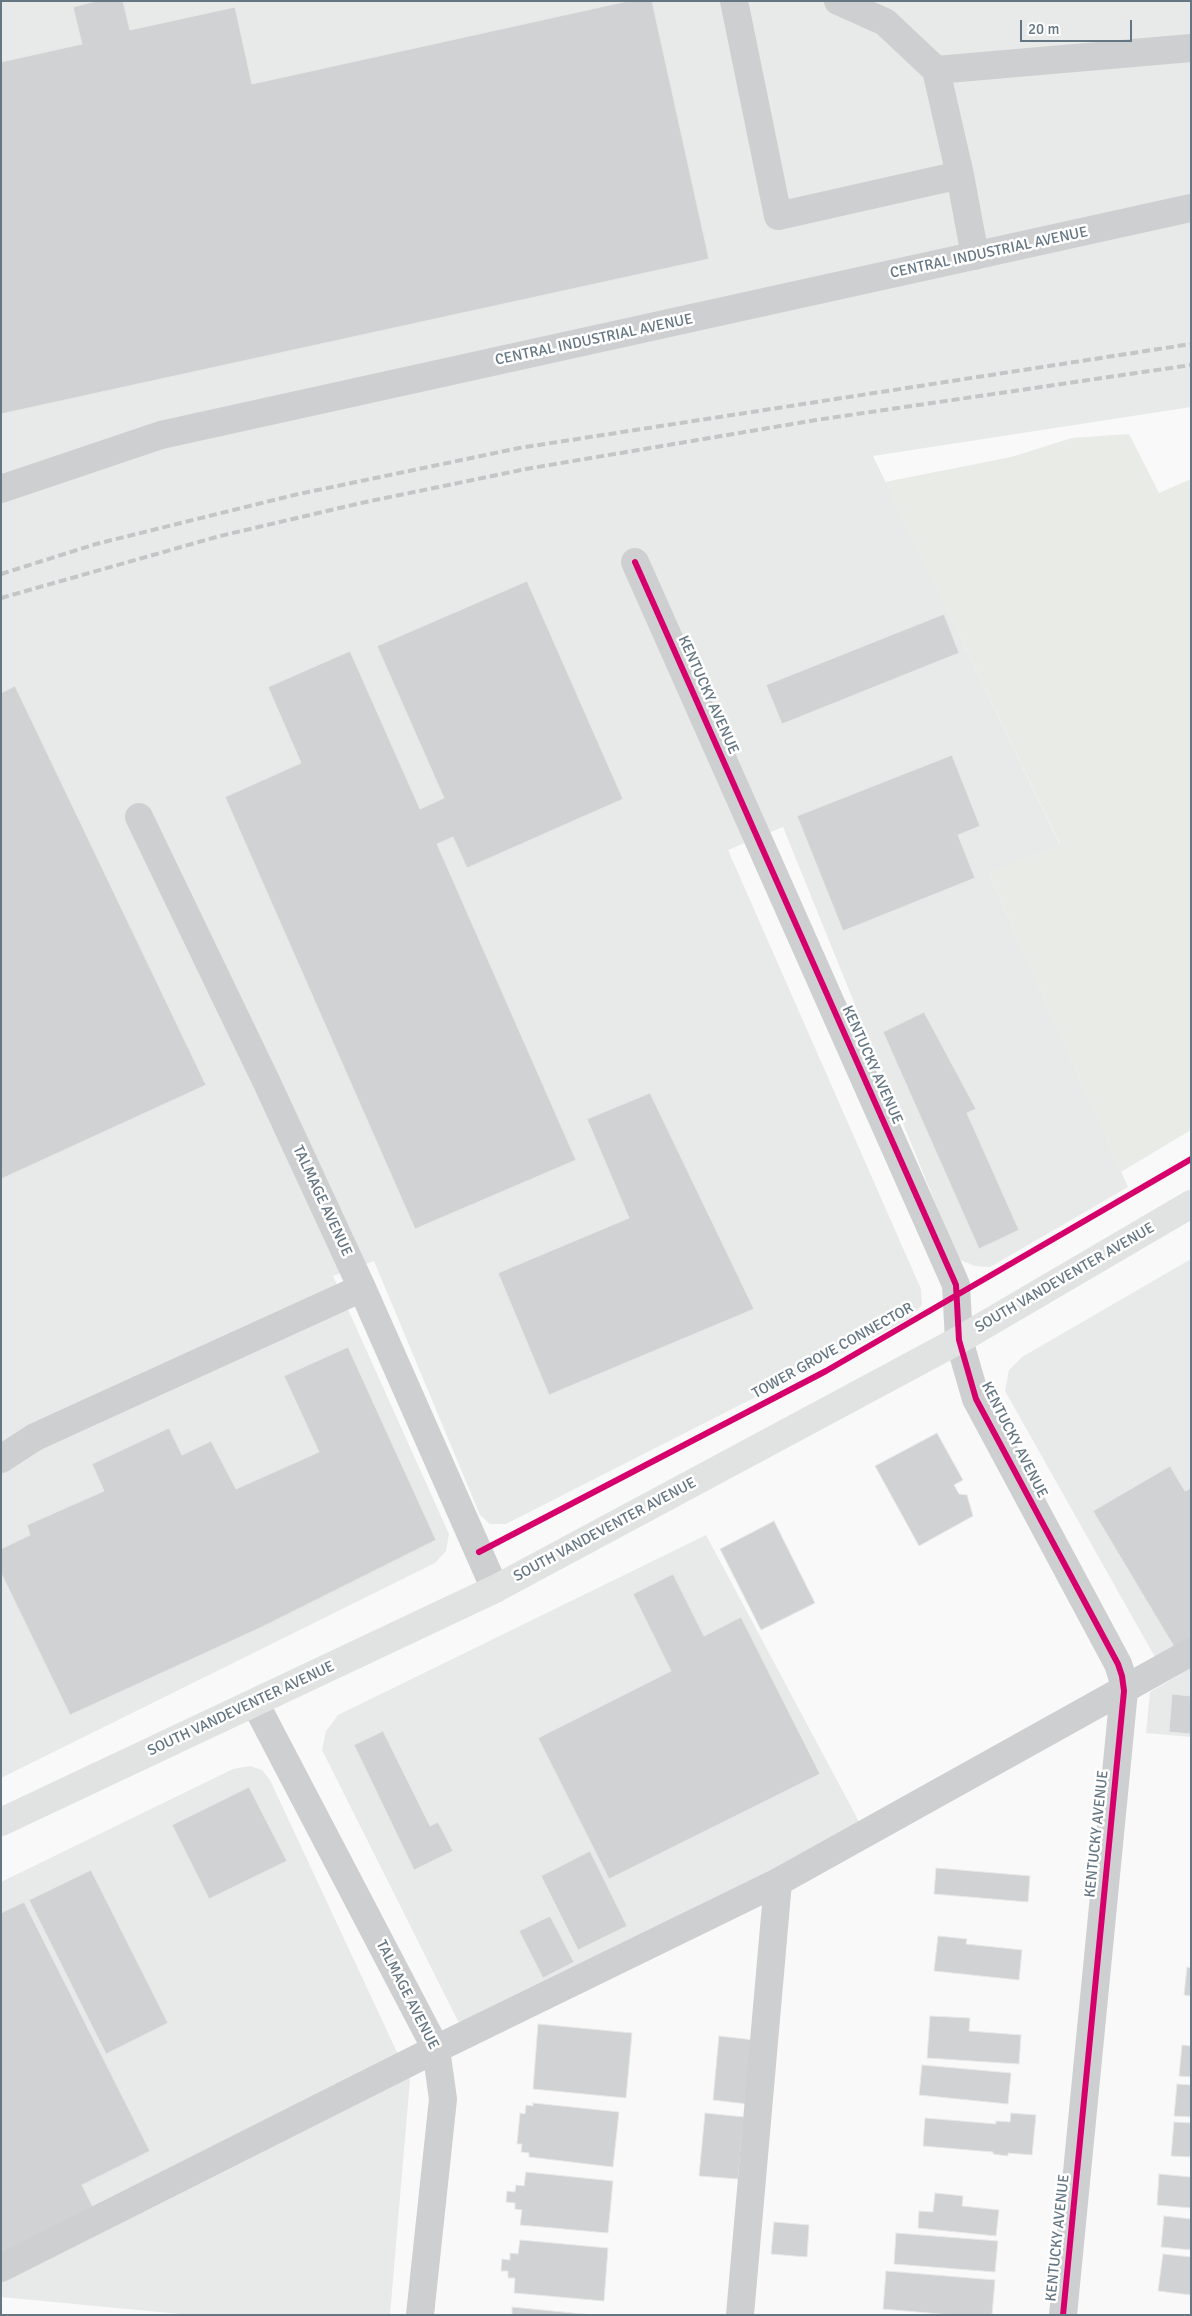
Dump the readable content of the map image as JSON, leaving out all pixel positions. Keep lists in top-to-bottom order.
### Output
{
  "streets": {
    "main road": ["SOUTH VANDEVENTER AVENUE"],
    "street": ["CENTRAL INDUSTRIAL AVENUE", "KENTUCKY AVENUE", "TALMAGE AVENUE"],
    "cycle path": ["TOWER GROVE CONNECTOR"]
  },
  "crossings": [
    ["KENTUCKY AVENUE", "SOUTH VANDEVENTER AVENUE"],
    ["TALMAGE AVENUE", "SOUTH VANDEVENTER AVENUE"]
  ],
  "scale_bar": "20 m"
}
